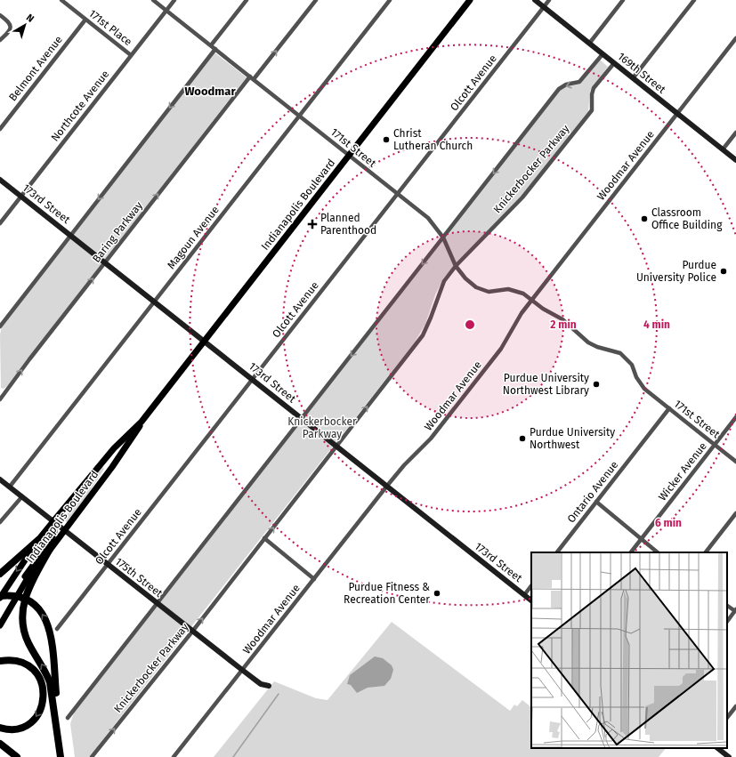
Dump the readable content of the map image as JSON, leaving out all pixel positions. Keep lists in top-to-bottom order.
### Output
{
  "streets": {
    "main road": ["Indianapolis Boulevard"],
    "street": [
      "171st Place",
      "Belmont Avenue",
      "169th Street",
      "Olcott Avenue",
      "Northcote Avenue",
      "171st Street",
      "Woodmar Avenue",
      "Knickerbocker Parkway",
      "173rd Street",
      "Baring Parkway",
      "Magoun Avenue",
      "Wicker Avenue",
      "Ontario Avenue",
      "175th Street"
    ]
  },
  "crossings": [
    ["171st Place", "Belmont Avenue"],
    ["171st Place", "Northcote Avenue"],
    ["169th Street", "Olcott Avenue"],
    ["169th Street", "Woodmar Avenue"],
    ["169th Street", "Knickerbocker Parkway"],
    ["Olcott Avenue", "171st Street"],
    ["Olcott Avenue", "173rd Street"],
    ["Olcott Avenue", "175th Street"],
    ["Northcote Avenue", "171st Street"],
    ["Northcote Avenue", "173rd Street"],
    ["171st Street", "Woodmar Avenue"],
    ["171st Street", "Knickerbocker Parkway"],
    ["171st Street", "Indianapolis Boulevard"],
    ["171st Street", "Baring Parkway"],
    ["171st Street", "Magoun Avenue"],
    ["171st Street", "Wicker Avenue"],
    ["171st Street", "Ontario Avenue"],
    ["Woodmar Avenue", "173rd Street"],
    ["Woodmar Avenue", "175th Street"],
    ["Knickerbocker Parkway", "173rd Street"],
    ["Knickerbocker Parkway", "175th Street"],
    ["173rd Street", "Indianapolis Boulevard"],
    ["173rd Street", "Baring Parkway"],
    ["173rd Street", "Magoun Avenue"],
    ["Indianapolis Boulevard", "175th Street"],
    ["Magoun Avenue", "175th Street"]
  ],
  "one_way": ["Knickerbocker Parkway", "Baring Parkway"],
  "districts": ["Woodmar"],
  "parks": ["Knickerbocker Parkway"],
  "places": {
    "other": [
      "Christ Lutheran Church",
      "Classroom Office Building",
      "Purdue University Police",
      "Purdue University Northwest Library",
      "Purdue University Northwest",
      "Purdue Fitness & Recreation Center"
    ],
    "health": ["Planned Parenthood"]
  },
  "north": "top right",
  "rings": ["2 min", "4 min", "6 min"]
}
